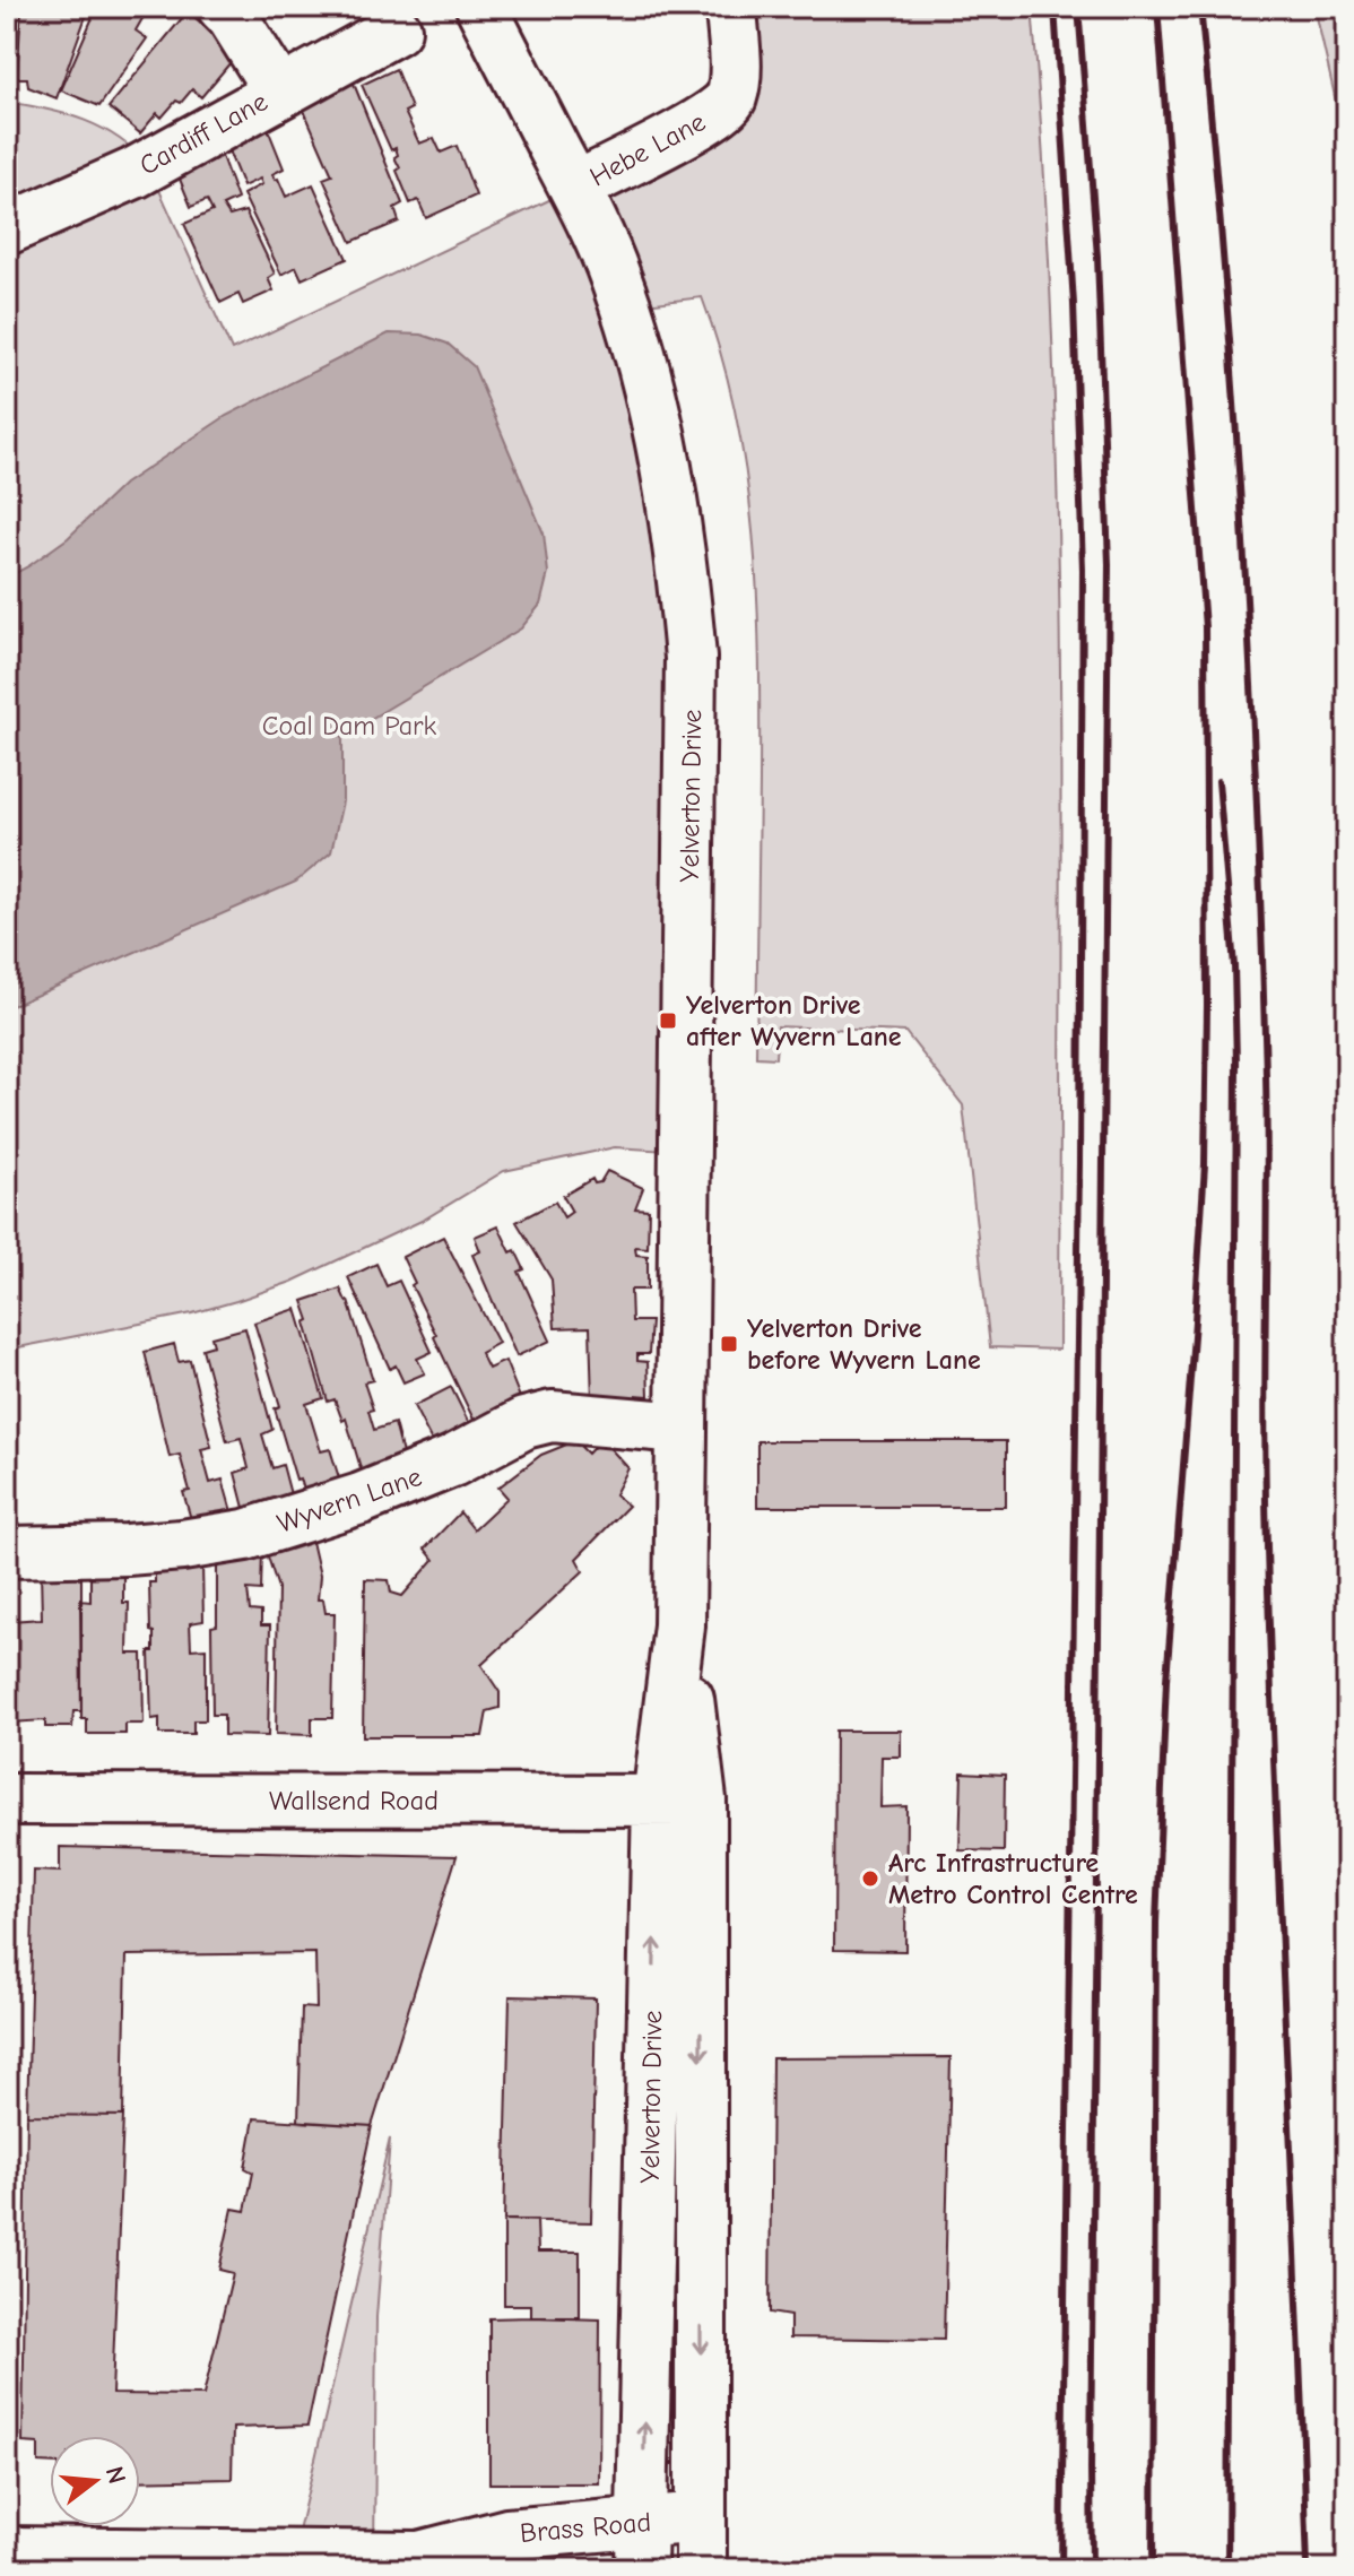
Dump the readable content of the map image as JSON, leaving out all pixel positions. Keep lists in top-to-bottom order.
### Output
{
  "streets": {
    "street": [
      "Cardiff Lane",
      "Hebe Lane",
      "Yelverton Drive",
      "Wyvern Lane",
      "Wallsend Road",
      "Brass Road"
    ]
  },
  "crossings": [
    ["Hebe Lane", "Yelverton Drive"],
    ["Yelverton Drive", "Wyvern Lane"],
    ["Yelverton Drive", "Wallsend Road"],
    ["Yelverton Drive", "Brass Road"]
  ],
  "parks": ["Coal Dam Park"],
  "places": {
    "transit": ["Yelverton Drive after Wyvern Lane", "Yelverton Drive before Wyvern Lane"],
    "other": ["Arc Infrastructure Metro Control Centre"]
  },
  "north": "right"
}
